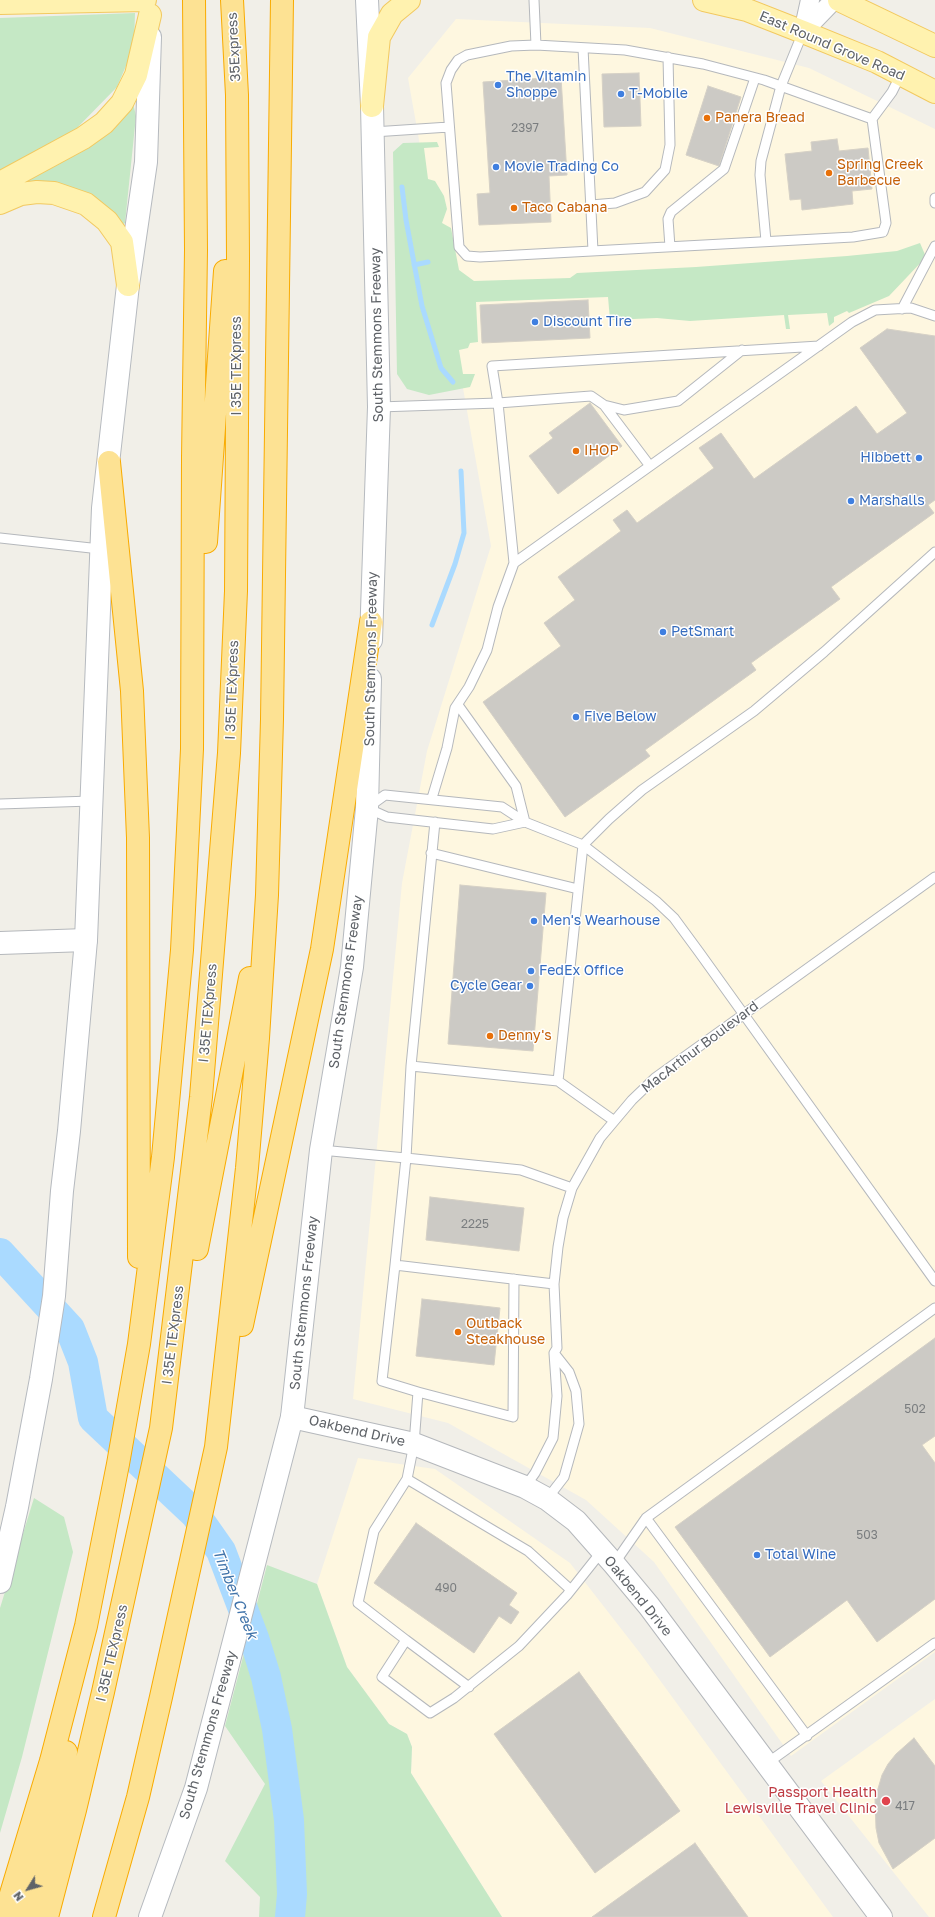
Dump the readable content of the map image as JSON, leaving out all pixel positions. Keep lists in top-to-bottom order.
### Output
{
  "streets": {
    "highway": ["35Express", "I 35E TEXpress"],
    "main road": ["East Round Grove Road", "South Stemmons Freeway", "Oakbend Drive"],
    "lane": ["MacArthur Boulevard"]
  },
  "crossings": [
    ["35Express", "I 35E TEXpress"],
    ["South Stemmons Freeway", "Oakbend Drive"],
    ["MacArthur Boulevard", "Oakbend Drive"]
  ],
  "water": ["Timber Creek"],
  "places": [
    "The Vitamin Shoppe",
    "T-Mobile",
    "Panera Bread",
    "Movie Trading Co",
    "Spring Creek Barbecue",
    "Taco Cabana",
    "Discount Tire",
    "IHOP",
    "Hibbett",
    "Marshalls",
    "PetSmart",
    "Five Below",
    "Men's Wearhouse",
    "FedEx Office",
    "Cycle Gear",
    "Denny's",
    "Outback Steakhouse",
    "Total Wine",
    "Passport Health Lewisville Travel Clinic"
  ],
  "house_numbers": [
    "2397",
    "2225",
    "502",
    "503",
    "490",
    "417"
  ],
  "north": "bottom left"
}
